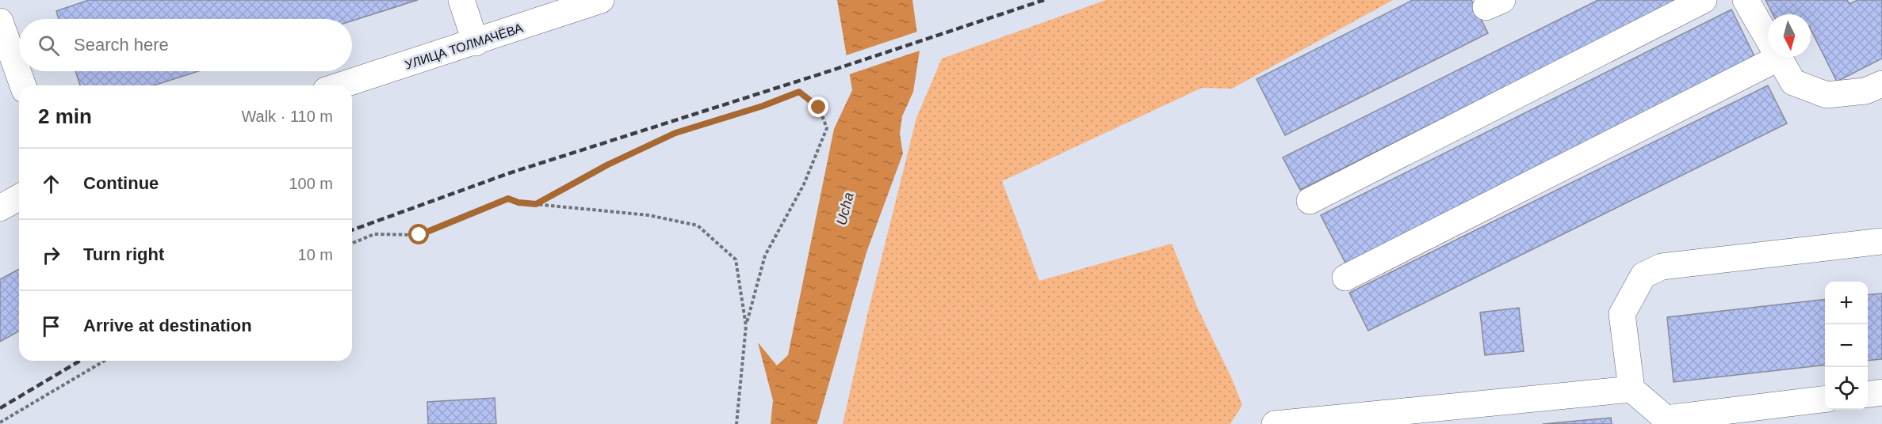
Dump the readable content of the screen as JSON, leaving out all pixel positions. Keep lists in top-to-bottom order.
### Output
{
  "streets": {
    "street": ["УЛИЦА ТОЛМАЧЁВА"]
  },
  "water": ["Ucha"],
  "north": "bottom",
  "page": {
    "search": "Search here",
    "heading": ["2 min", "Walk · 110 m"],
    "list": [
      ["Continue", "100 m"],
      ["Turn right", "10 m"],
      "Arrive at destination"
    ],
    "map_buttons": ["+", "−"]
  }
}
